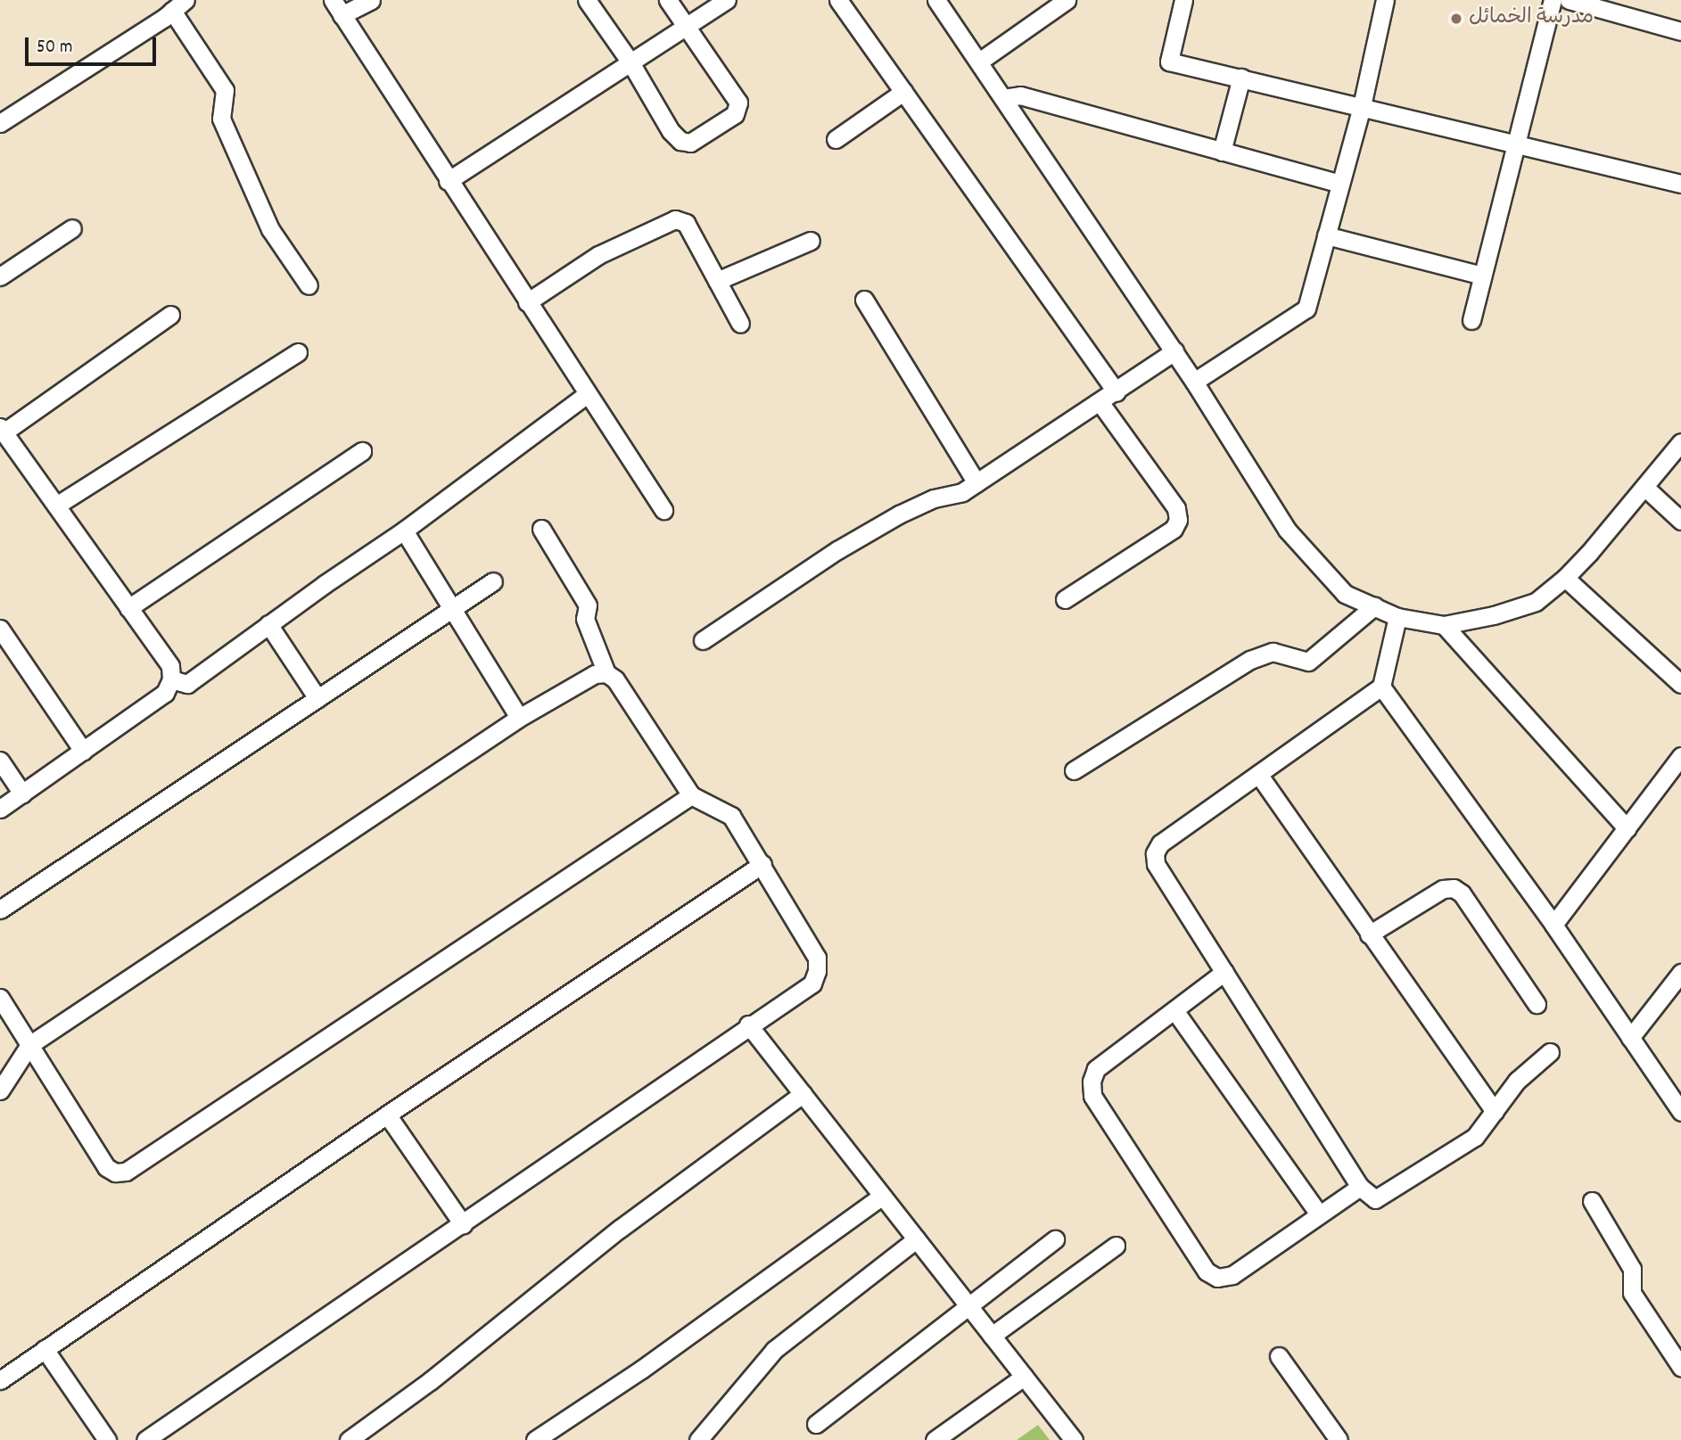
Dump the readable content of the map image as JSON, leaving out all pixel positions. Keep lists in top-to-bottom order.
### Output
{
  "places": ["مدرسة الخمائل"],
  "scale_bar": "50 m"
}
